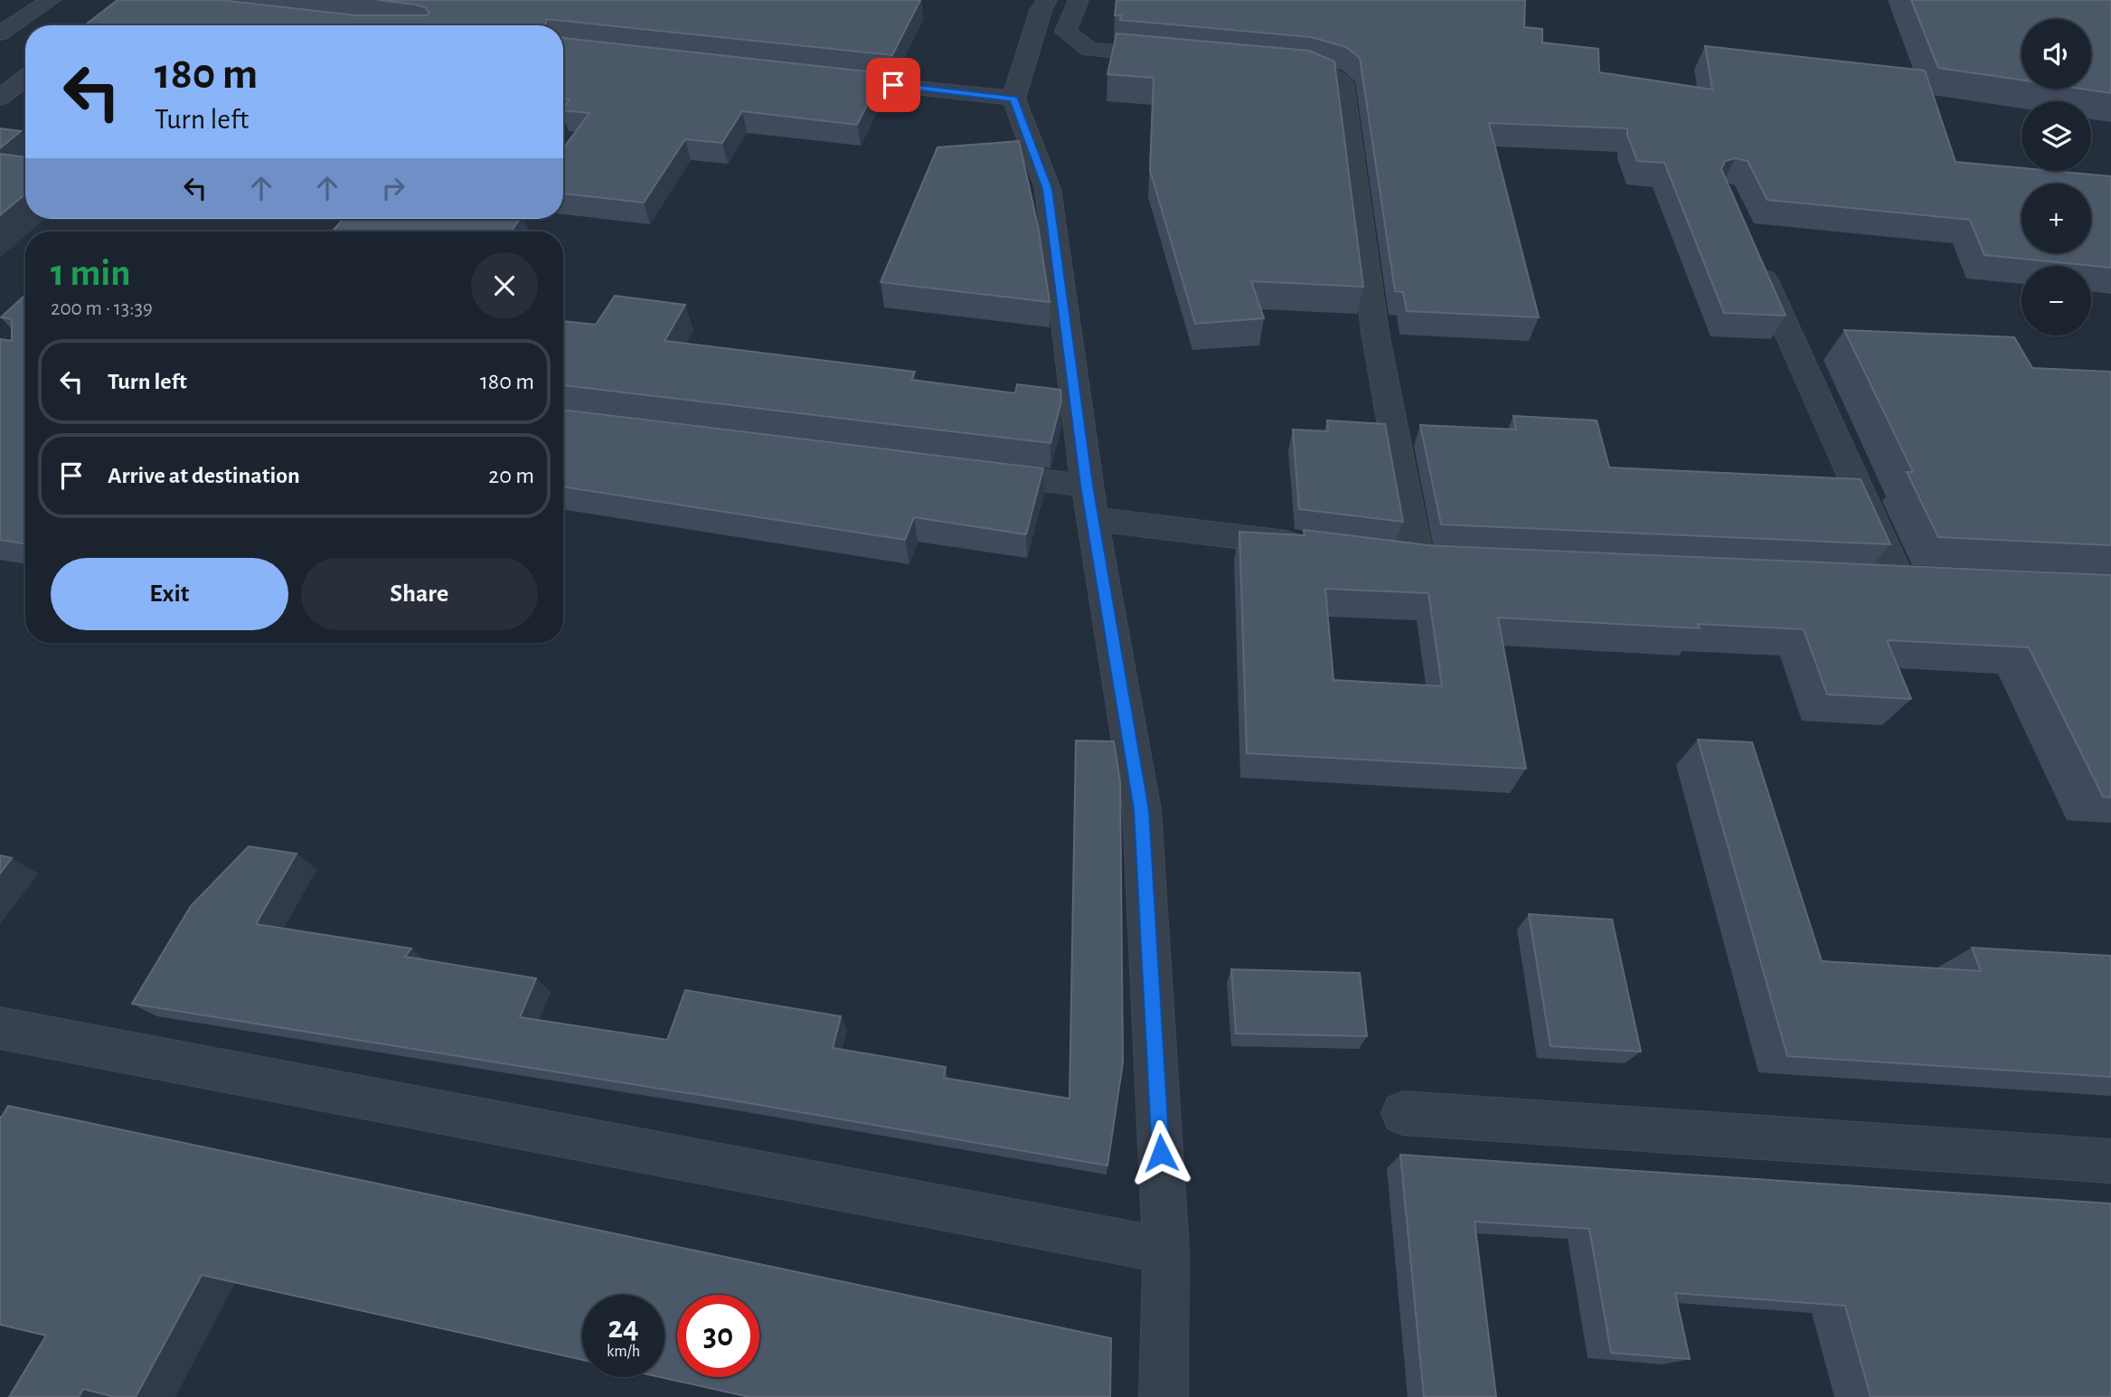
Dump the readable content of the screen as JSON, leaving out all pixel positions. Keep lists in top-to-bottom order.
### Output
{
  "page": {
    "map_buttons": ["+", "−"],
    "turn": ["180 m", "Turn left"],
    "heading": ["1 min", "200 m · 13:39"],
    "list": [
      {
        "name": "Turn left",
        "value": "180 m"
      },
      {
        "name": "Arrive at destination",
        "value": "20 m"
      }
    ],
    "buttons": ["Exit", "Share"],
    "speed": "24 km/h",
    "limit": "30"
  }
}
